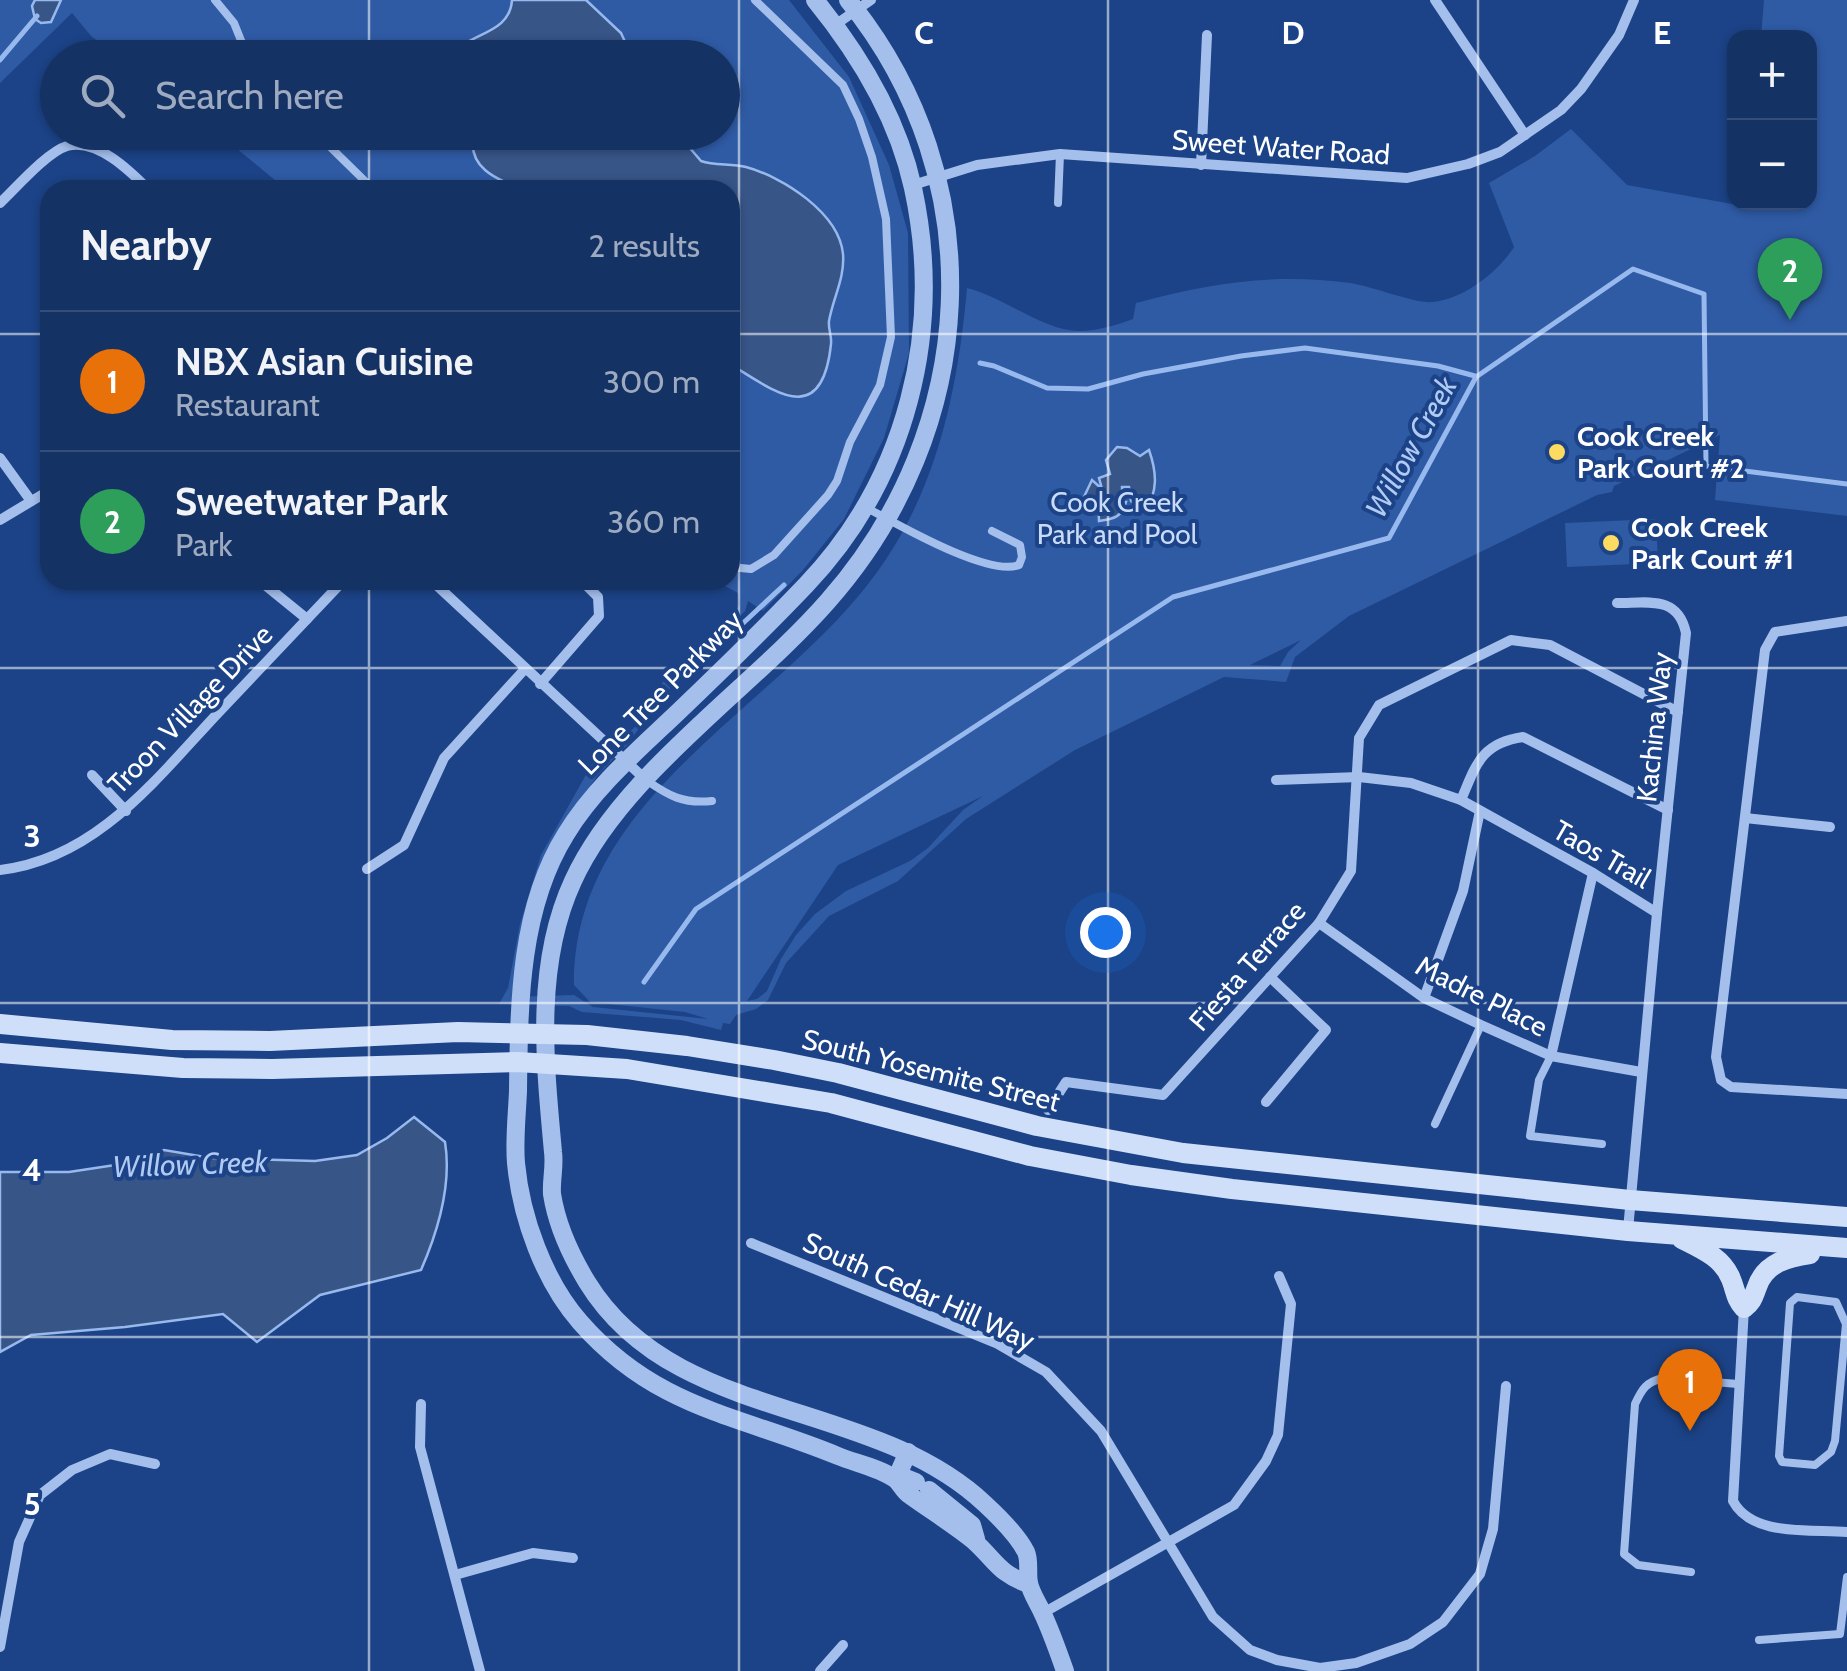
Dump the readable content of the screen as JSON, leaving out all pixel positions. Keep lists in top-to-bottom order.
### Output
{
  "streets": {
    "main road": ["South Yosemite Street"],
    "street": [
      "Sweet Water Road",
      "Lone Tree Parkway",
      "Troon Village Drive",
      "Kachina Way",
      "Taos Trail",
      "Fiesta Terrace",
      "Madre Place",
      "South Cedar Hill Way"
    ]
  },
  "crossings": [
    ["Sweet Water Road", "Lone Tree Parkway"],
    ["Lone Tree Parkway", "South Yosemite Street"],
    ["Kachina Way", "Taos Trail"],
    ["Kachina Way", "Fiesta Terrace"],
    ["Taos Trail", "Fiesta Terrace"],
    ["Taos Trail", "Madre Place"],
    ["Taos Trail", "South Yosemite Street"],
    ["Fiesta Terrace", "Madre Place"]
  ],
  "water": ["Willow Creek"],
  "parks": ["Cook Creek Park and Pool"],
  "places": ["Cook Creek Park Court #2", "Cook Creek Park Court #1"],
  "page": {
    "map_buttons": ["+", "−"],
    "search": "Search here",
    "heading": ["Nearby", "2 results"],
    "pins": ["2", "1"],
    "list": [
      {
        "mark": "1",
        "name": "NBX Asian Cuisine",
        "note": "Restaurant",
        "value": "300 m"
      },
      {
        "mark": "2",
        "name": "Sweetwater Park",
        "note": "Park",
        "value": "360 m"
      }
    ]
  },
  "grid": {
    "columns": ["C", "D", "E"],
    "rows": ["3", "4", "5"]
  }
}
